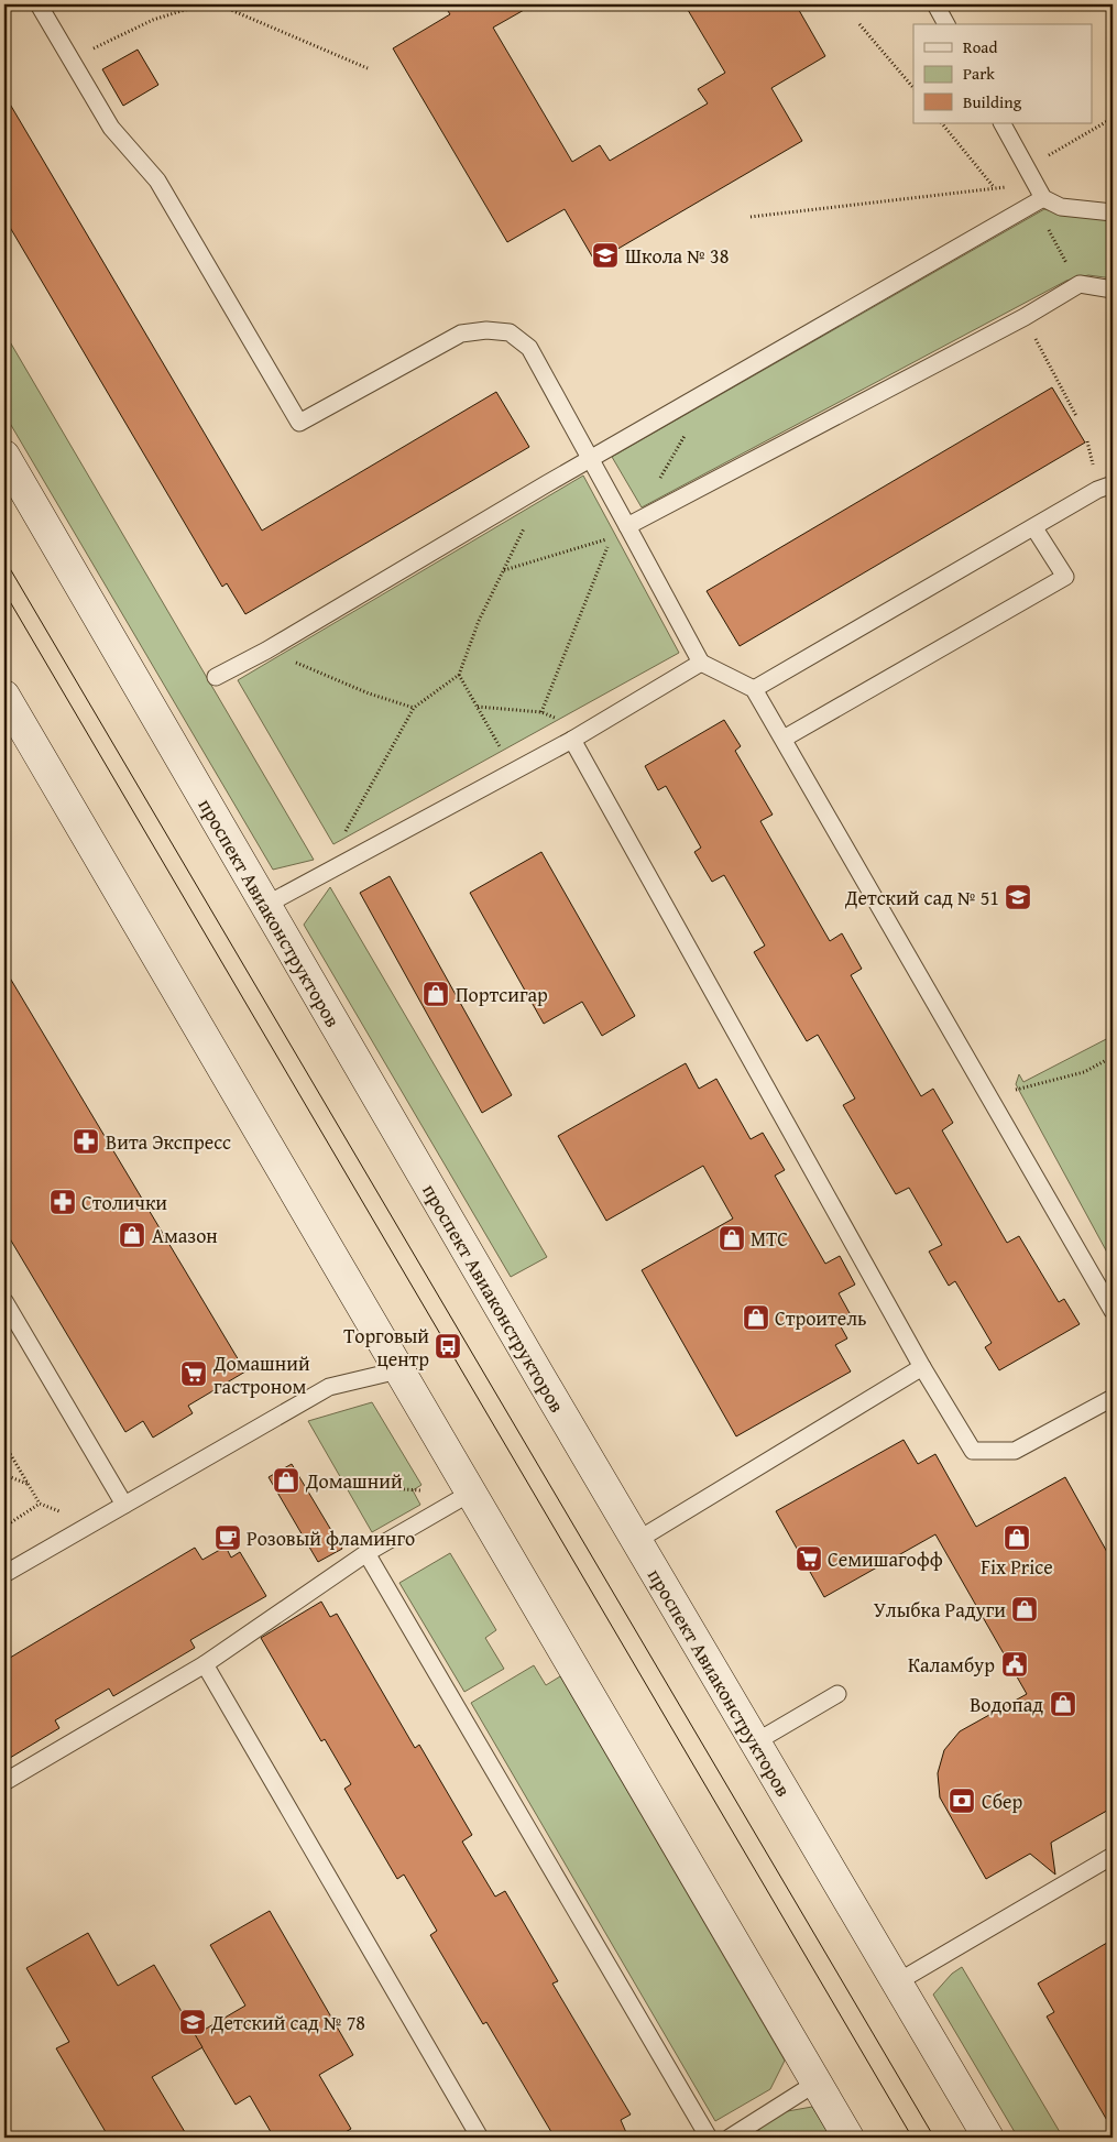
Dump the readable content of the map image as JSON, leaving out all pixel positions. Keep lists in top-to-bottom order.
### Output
{
  "streets": {
    "street": ["проспект Авиаконструкторов"]
  },
  "places": {
    "school or university": ["Школа № 38", "Детский сад № 51", "Детский сад № 78"],
    "shop": [
      "Портсигар",
      "Амазон",
      "МТС",
      "Строитель",
      "Домашний",
      "Fix Price",
      "Улыбка Радуги",
      "Водопад"
    ],
    "pharmacy": ["Вита Экспресс", "Столички"],
    "bus stop": ["Торговый центр"],
    "supermarket": ["Домашний гастроном", "Семишагофф"],
    "cafe": ["Розовый фламинго"],
    "public building": ["Каламбур"],
    "bank": ["Сбер"]
  },
  "legend": ["Road", "Park", "Building"]
}
